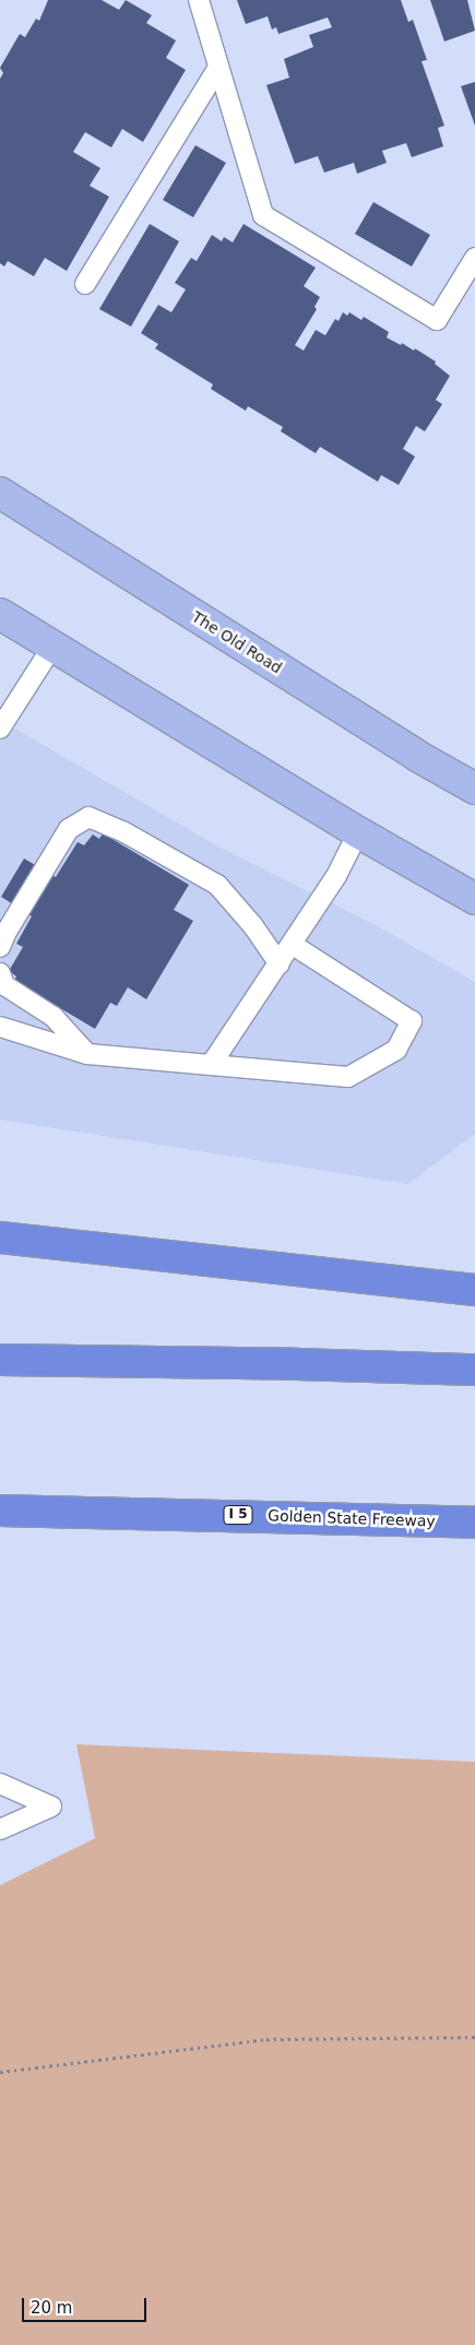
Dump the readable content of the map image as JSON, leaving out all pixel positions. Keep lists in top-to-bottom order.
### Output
{
  "streets": {
    "highway": ["I 5", "Golden State Freeway"],
    "main road": ["The Old Road"]
  },
  "scale_bar": "20 m"
}
